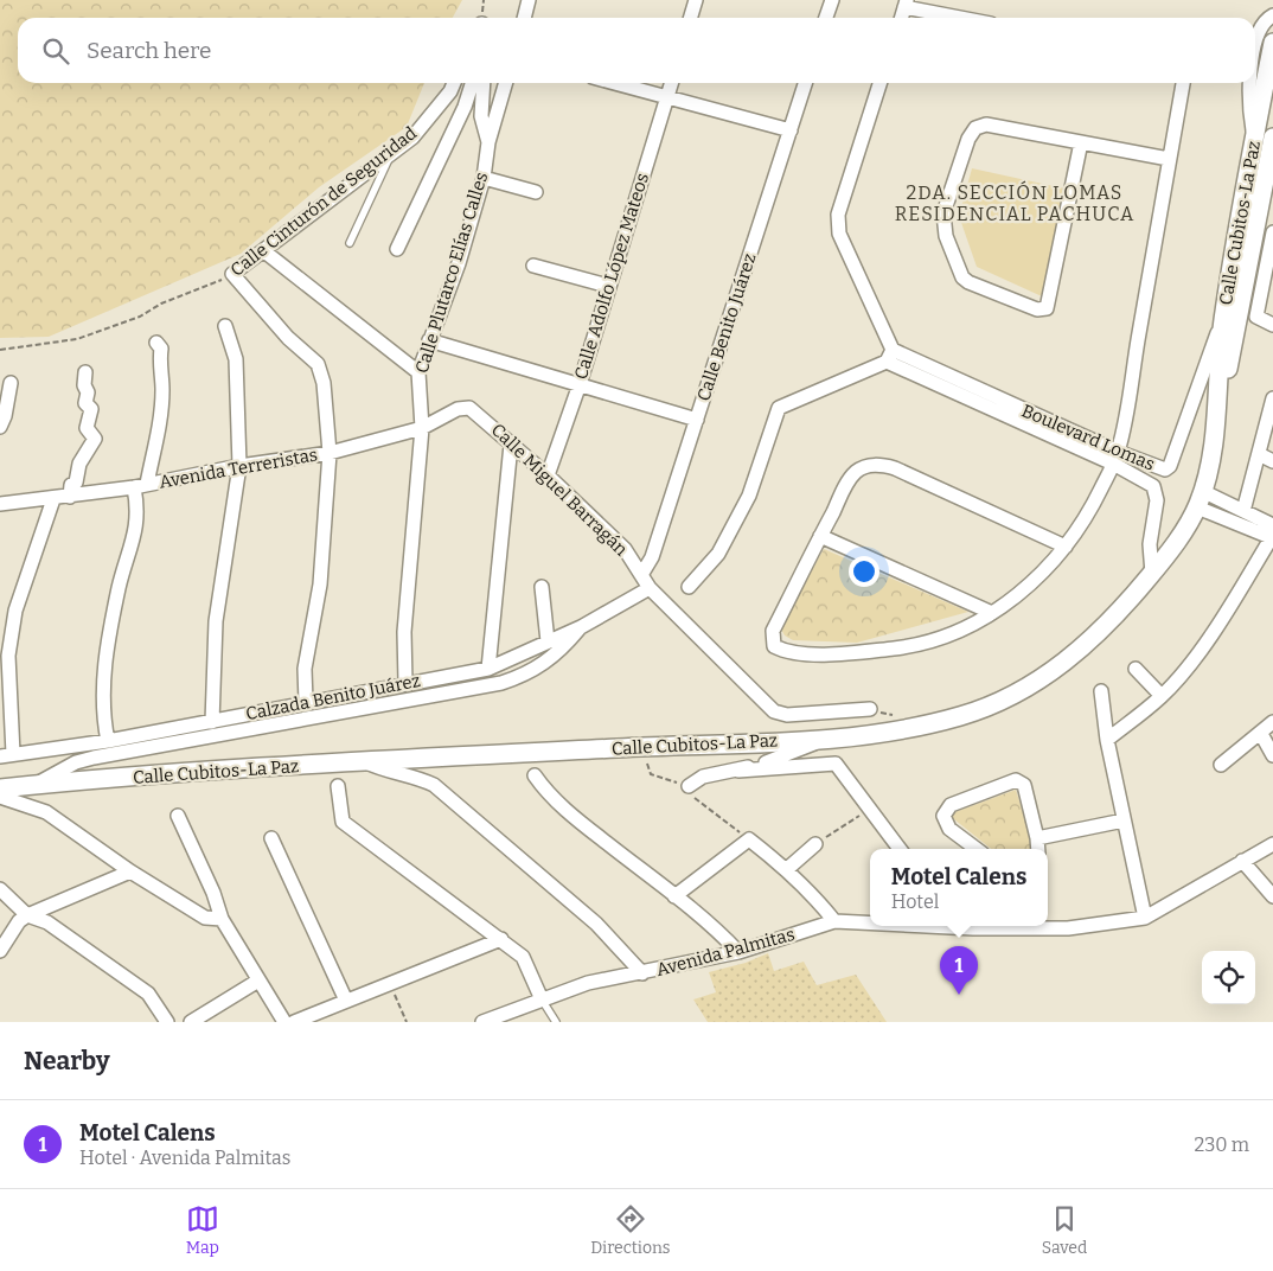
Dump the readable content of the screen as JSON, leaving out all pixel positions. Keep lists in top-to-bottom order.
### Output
{
  "streets": {
    "main road": ["Calle Cubitos-La Paz"],
    "street": [
      "Calle Cinturón de Seguridad",
      "Calle Plutarco Elías Calles",
      "Calle Adolfo López Mateos",
      "Calle Benito Juárez",
      "Boulevard Lomas",
      "Avenida Terreristas",
      "Calle Miguel Barragán",
      "Calzada Benito Juárez",
      "Avenida Palmitas"
    ]
  },
  "crossings": [
    ["Calle Cubitos-La Paz", "Boulevard Lomas"],
    ["Calle Plutarco Elías Calles", "Avenida Terreristas"],
    ["Calle Plutarco Elías Calles", "Calzada Benito Juárez"],
    ["Calle Adolfo López Mateos", "Calle Miguel Barragán"],
    ["Calle Benito Juárez", "Calle Miguel Barragán"],
    ["Avenida Terreristas", "Calle Miguel Barragán"],
    ["Calle Miguel Barragán", "Calzada Benito Juárez"]
  ],
  "districts": ["2DA. SECCIÓN LOMAS RESIDENCIAL PACHUCA"],
  "page": {
    "search": "Search here",
    "popup": ["Motel Calens", "Hotel"],
    "pins": "1",
    "heading": "Nearby",
    "list": [
      {
        "mark": "1",
        "name": "Motel Calens",
        "note": "Hotel · Avenida Palmitas",
        "value": "230 m"
      }
    ],
    "nav": ["Map", "Directions", "Saved"]
  }
}
